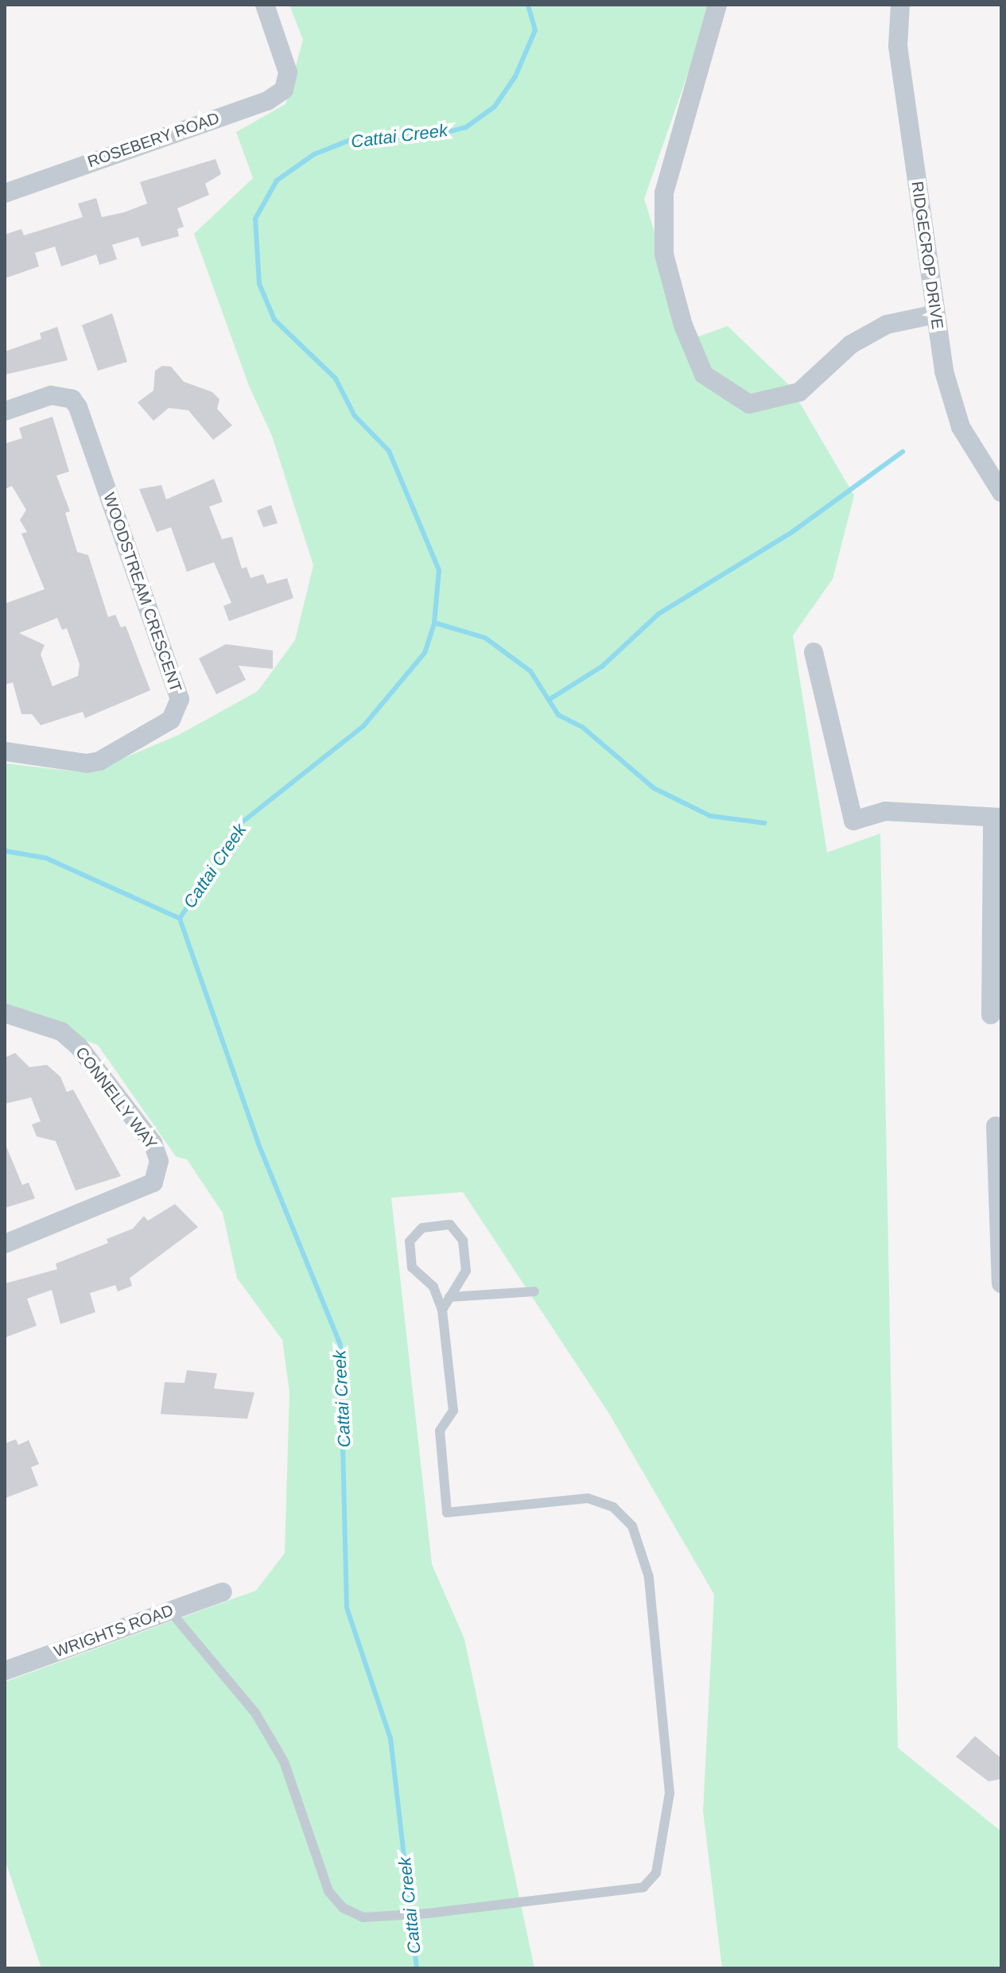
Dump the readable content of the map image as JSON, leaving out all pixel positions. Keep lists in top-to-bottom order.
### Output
{
  "streets": {
    "street": [
      "ROSEBERY ROAD",
      "RIDGECROP DRIVE",
      "WOODSTREAM CRESCENT",
      "CONNELLY WAY",
      "WRIGHTS ROAD"
    ]
  },
  "water": ["Cattai Creek"]
}
